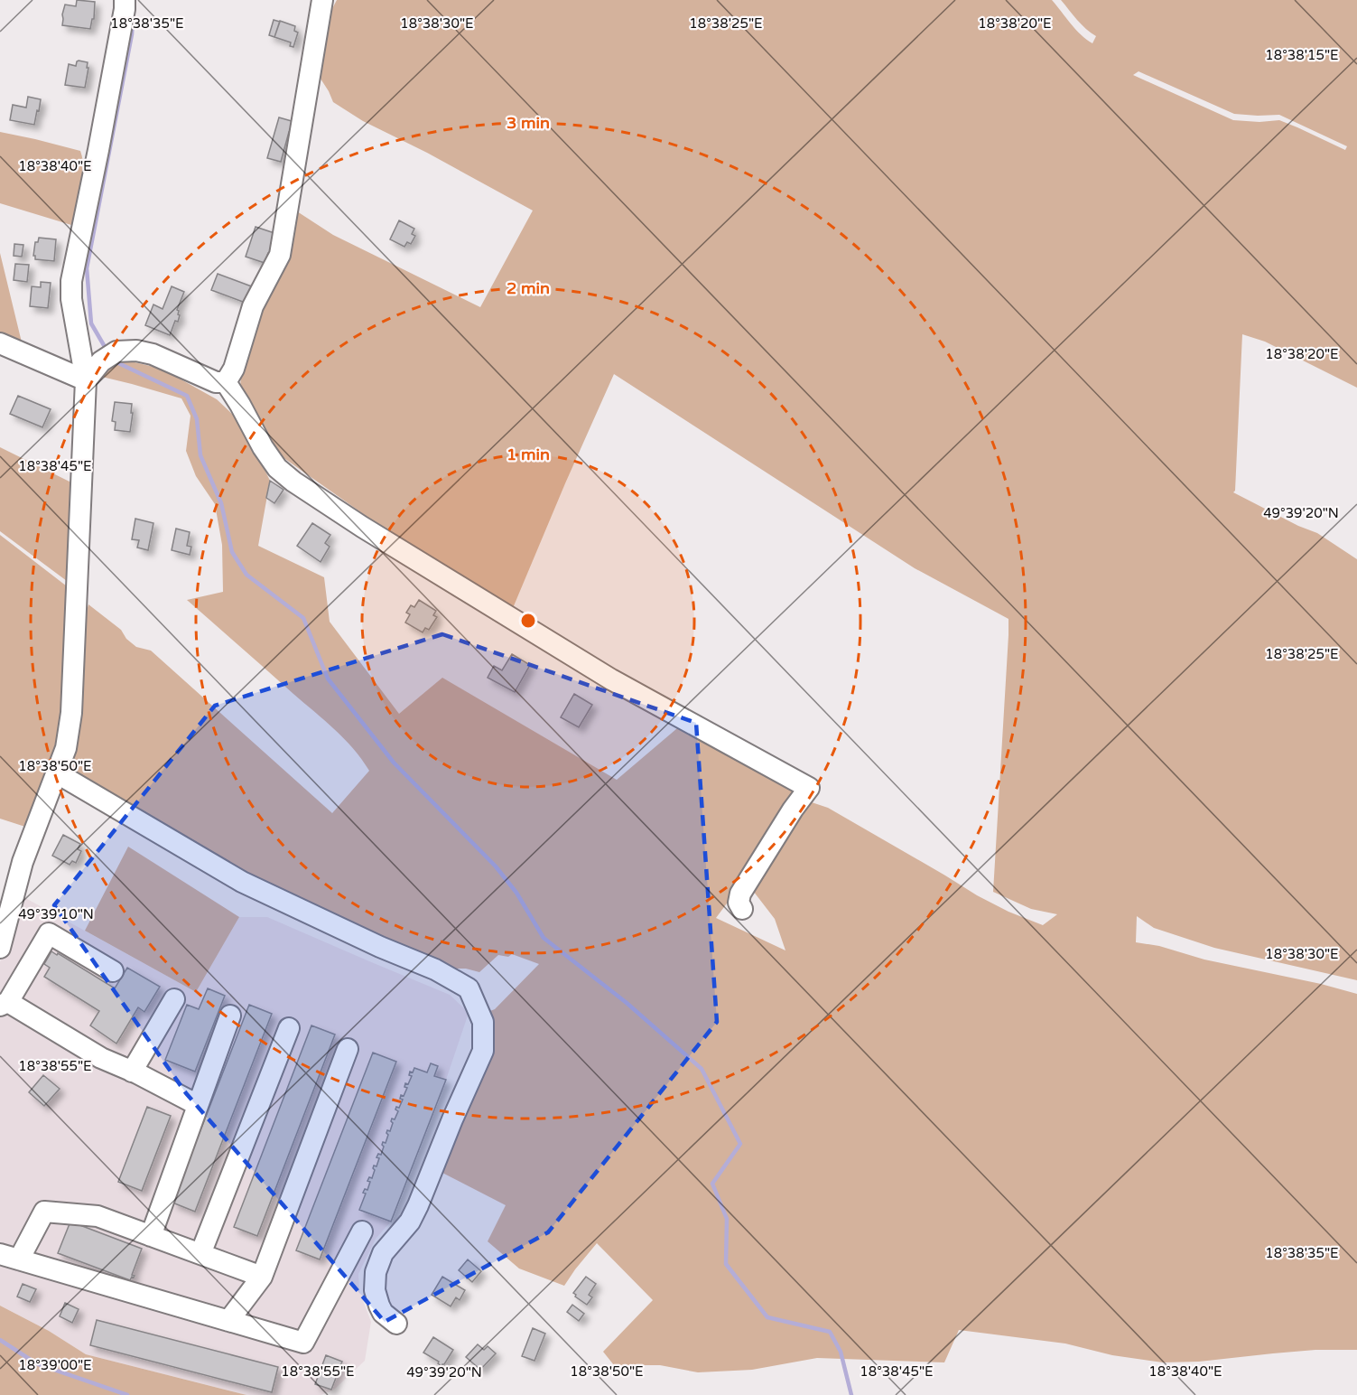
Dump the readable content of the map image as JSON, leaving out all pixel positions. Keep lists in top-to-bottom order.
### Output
{
  "coordinates": [
    "18°38'35\"E",
    "18°38'30\"E",
    "18°38'25\"E",
    "18°38'20\"E",
    "18°38'15\"E",
    "18°38'40\"E",
    "18°38'45\"E",
    "49°39'20\"N",
    "18°38'50\"E",
    "49°39'10\"N",
    "18°38'55\"E",
    "18°39'00\"E"
  ],
  "rings": ["3 min", "2 min", "1 min"]
}
